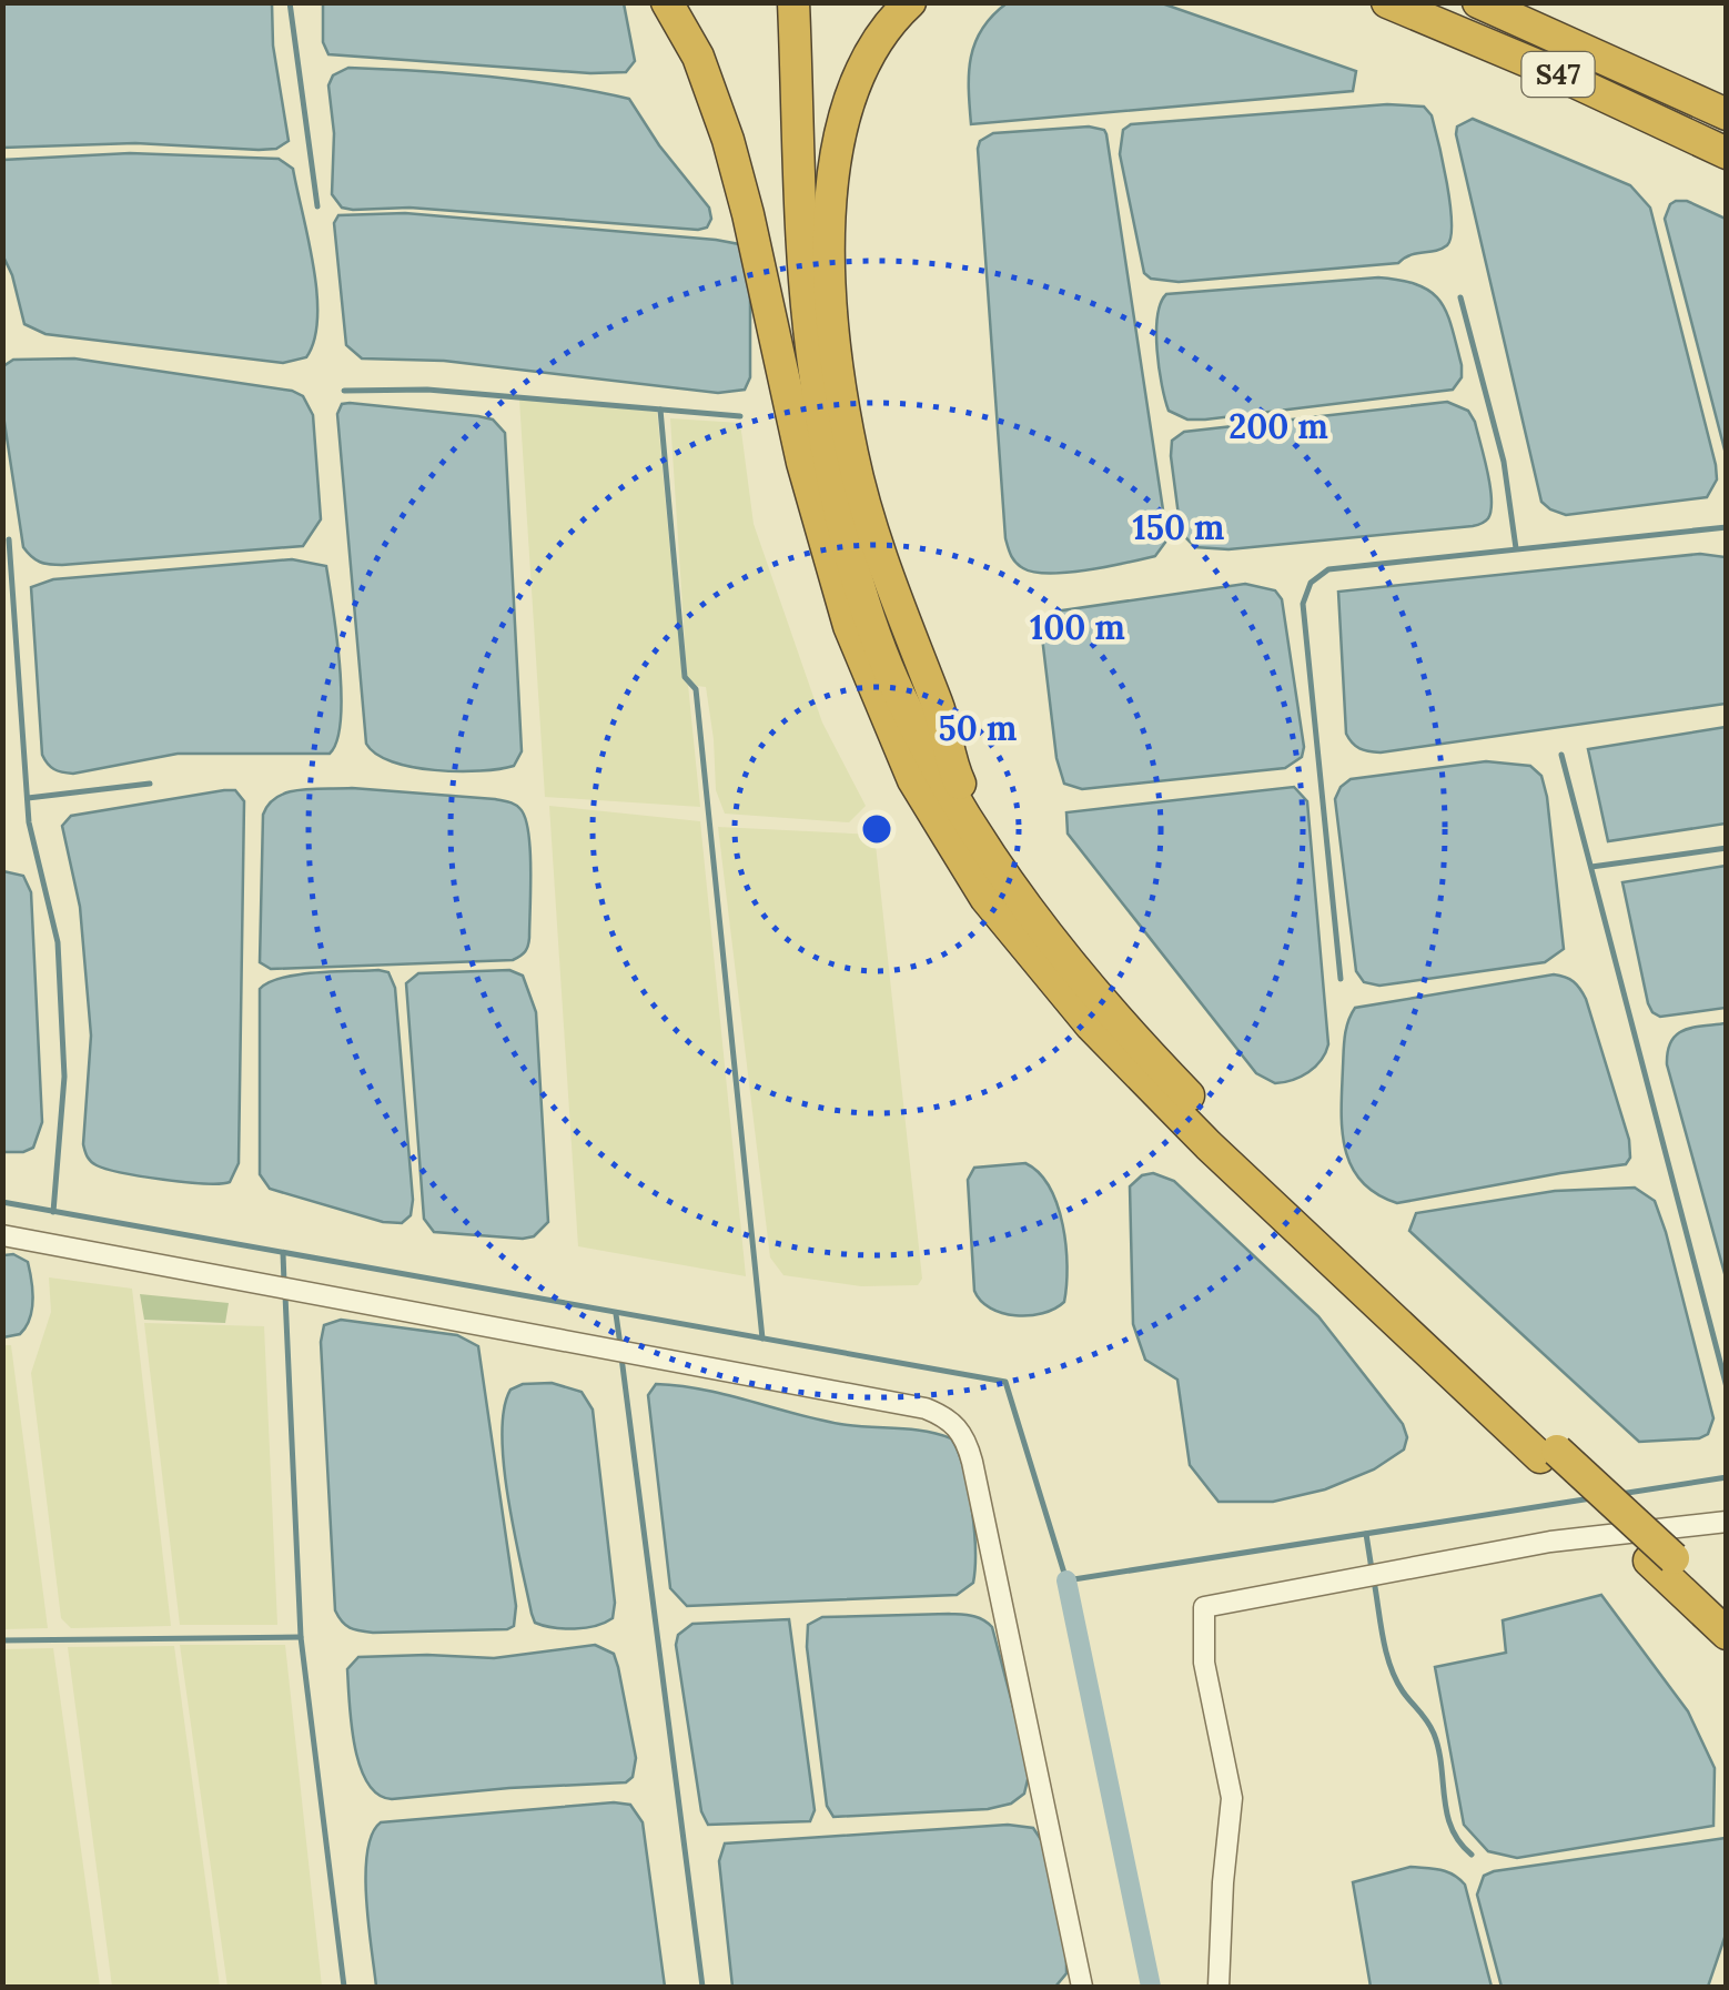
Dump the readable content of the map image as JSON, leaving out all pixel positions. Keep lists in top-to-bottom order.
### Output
{
  "streets": {
    "highway": ["S47"]
  },
  "rings": [
    "200 m",
    "150 m",
    "100 m",
    "50 m"
  ]
}
